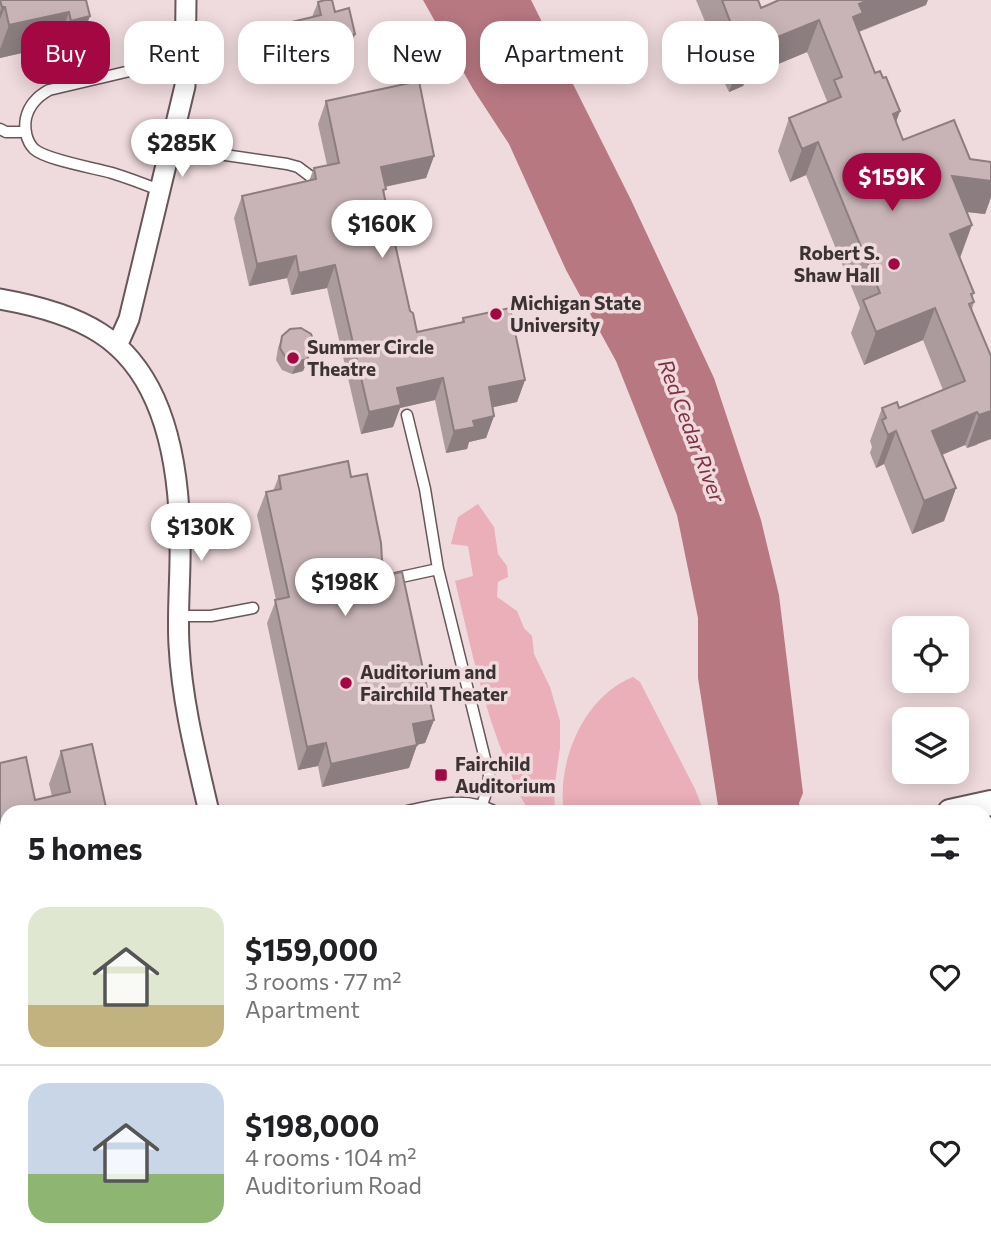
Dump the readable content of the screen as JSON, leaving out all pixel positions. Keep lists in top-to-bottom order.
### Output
{
  "water": ["Red Cedar River"],
  "places": {
    "other": [
      "Robert S. Shaw Hall",
      "Michigan State University",
      "Summer Circle Theatre",
      "Auditorium and Fairchild Theater"
    ],
    "transit": ["Fairchild Auditorium"]
  },
  "page": {
    "chip": [
      "Buy",
      "Rent",
      "Filters",
      "New",
      "Apartment",
      "House"
    ],
    "price": [
      "$285K",
      "$159K",
      "$160K",
      "$130K",
      "$198K"
    ],
    "heading": "5 homes",
    "list": [
      {
        "name": "$159,000",
        "note": "3 rooms · 77 m² · Apartment"
      },
      {
        "name": "$198,000",
        "note": "4 rooms · 104 m² · Auditorium Road"
      }
    ]
  }
}
